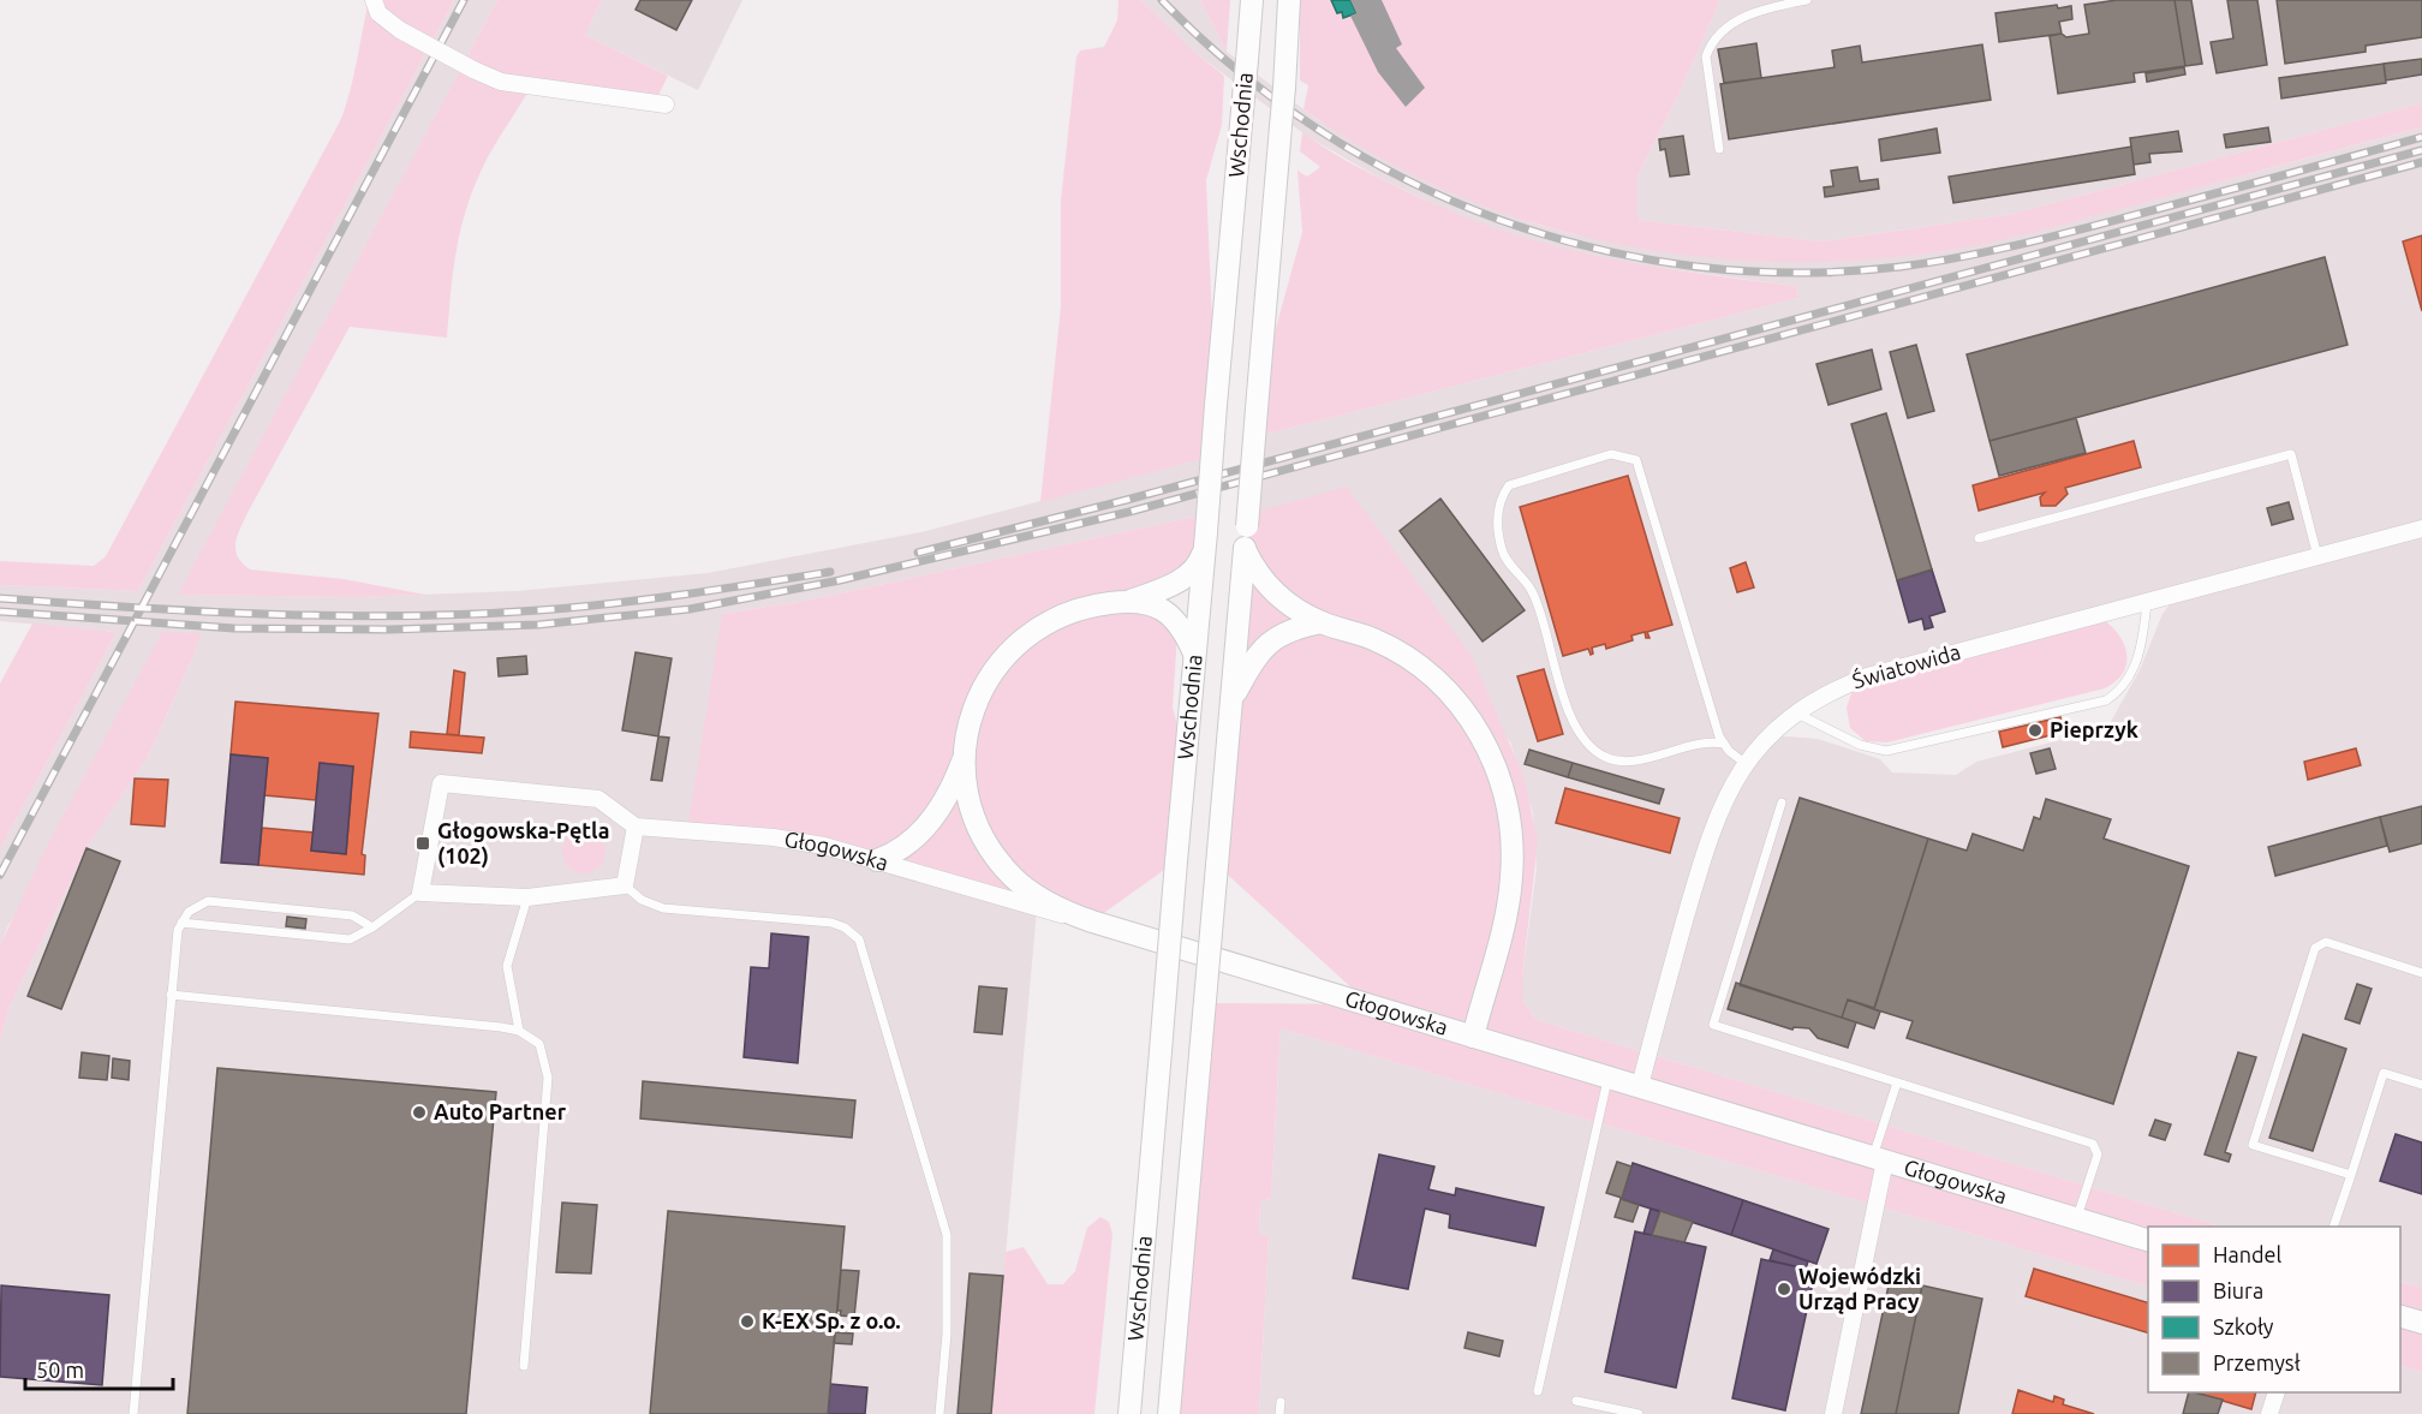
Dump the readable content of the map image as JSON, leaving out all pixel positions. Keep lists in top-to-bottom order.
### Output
{
  "streets": {
    "street": ["Wschodnia", "Światowida", "Głogowska"]
  },
  "crossings": [
    ["Światowida", "Głogowska"]
  ],
  "places": {
    "other": [
      "Pieprzyk",
      "Auto Partner",
      "Wojewódzki Urząd Pracy",
      "K-EX Sp. z o.o."
    ],
    "transit": ["Głogowska-Pętla (102)"]
  },
  "legend": [
    "Handel",
    "Biura",
    "Szkoły",
    "Przemysł"
  ],
  "scale_bar": "50 m"
}
